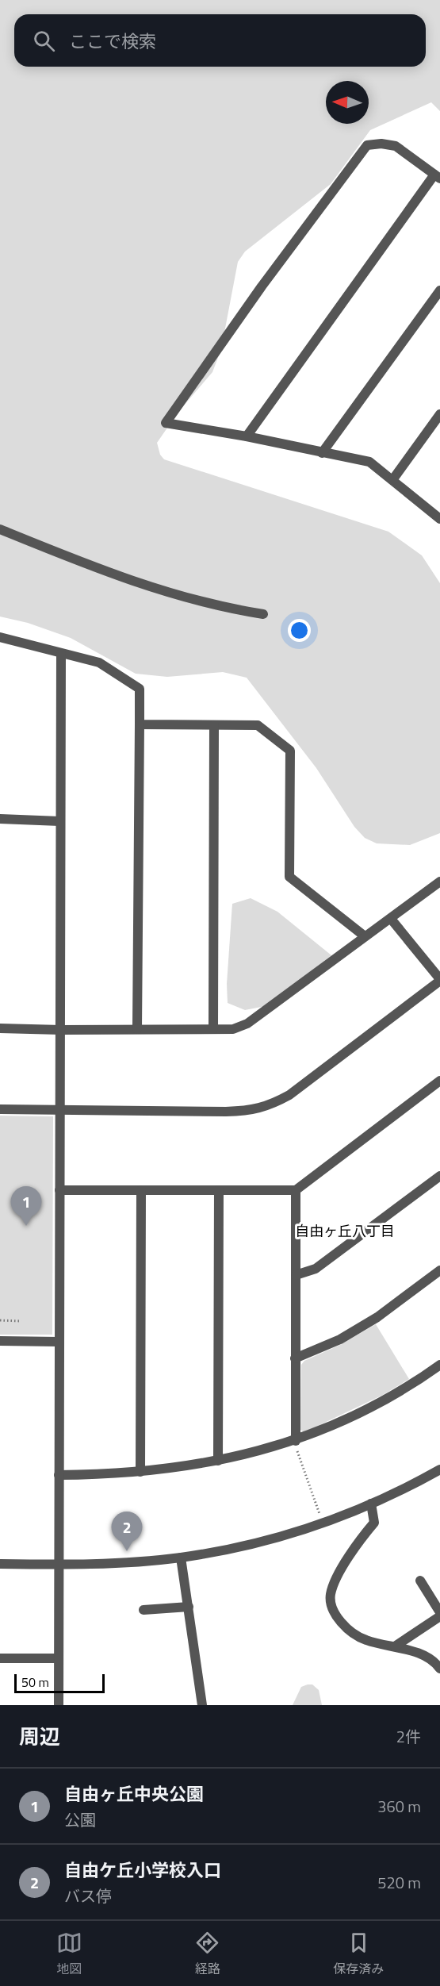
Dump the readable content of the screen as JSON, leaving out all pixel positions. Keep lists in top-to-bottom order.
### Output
{
  "districts": ["自由ヶ丘八丁目"],
  "scale_bar": "50 m",
  "north": "left",
  "page": {
    "search": "ここで検索",
    "pins": ["1", "2"],
    "scale": "50 m",
    "heading": ["周辺", "2件"],
    "list": [
      {
        "mark": "1",
        "name": "自由ヶ丘中央公園",
        "note": "公園",
        "value": "360 m"
      },
      {
        "mark": "2",
        "name": "自由ケ丘小学校入口",
        "note": "バス停",
        "value": "520 m"
      }
    ],
    "nav": ["地図", "経路", "保存済み"]
  }
}
